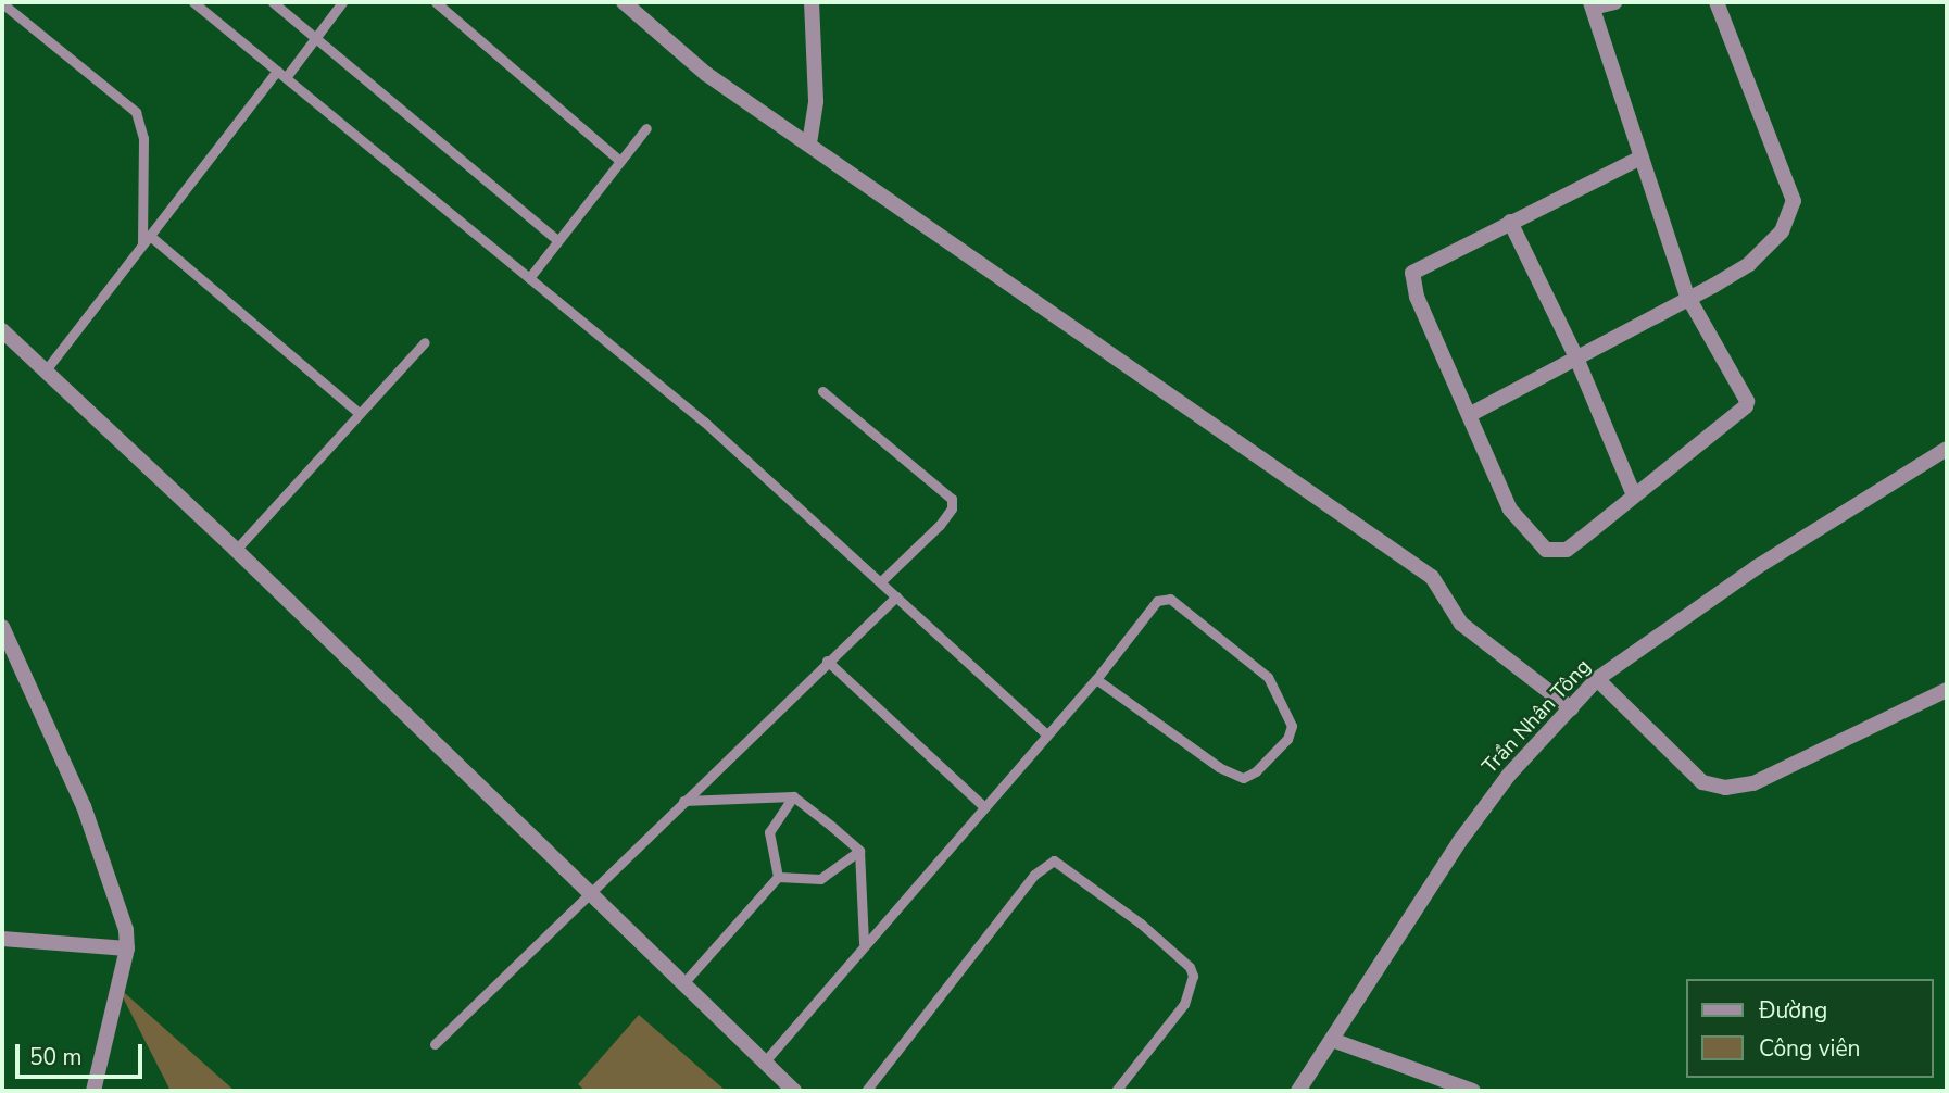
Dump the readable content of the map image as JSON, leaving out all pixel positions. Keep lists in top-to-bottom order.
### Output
{
  "streets": {
    "street": ["Trần Nhân Tông"]
  },
  "legend": ["Đường", "Công viên"],
  "scale_bar": "50 m"
}
